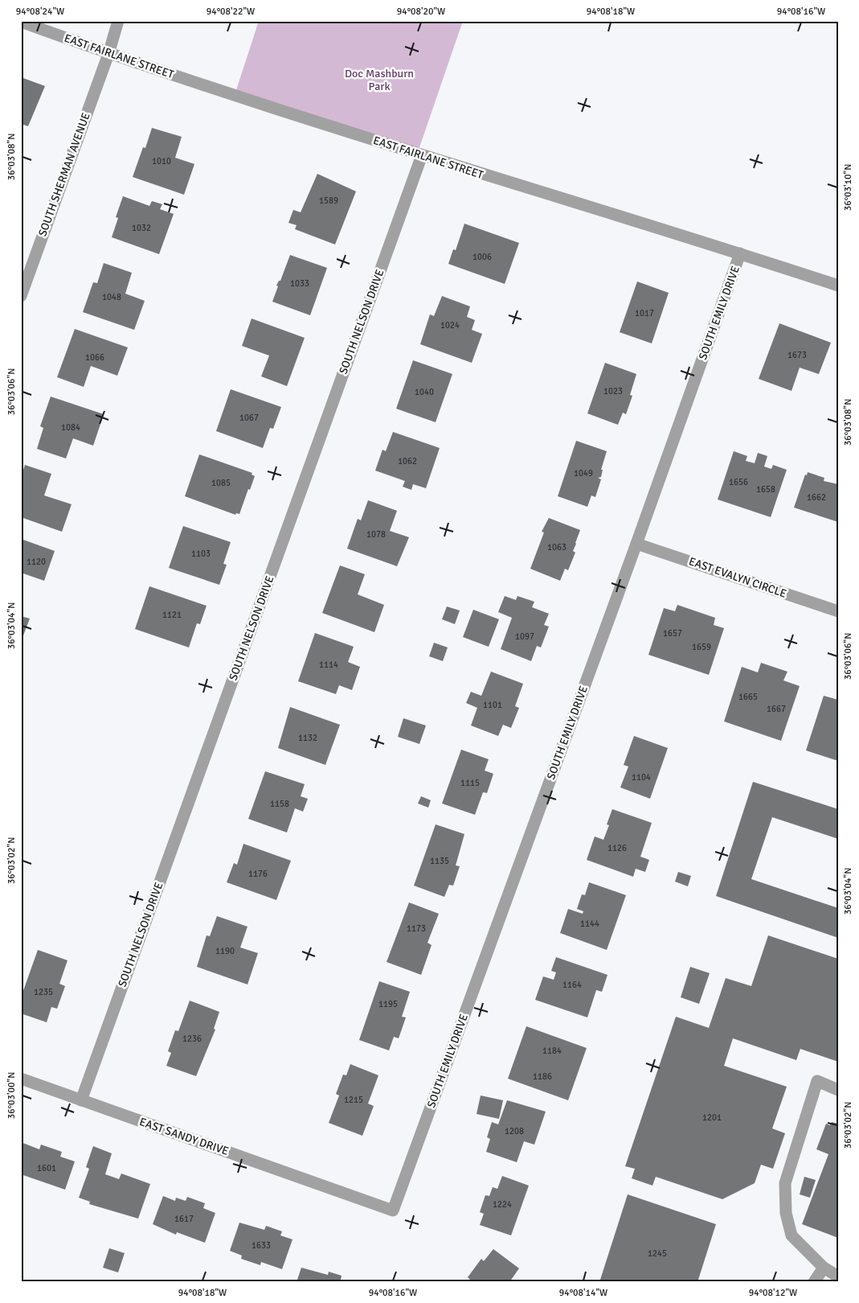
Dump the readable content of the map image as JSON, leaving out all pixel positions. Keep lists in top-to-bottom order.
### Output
{
  "streets": {
    "street": [
      "EAST FAIRLANE STREET",
      "SOUTH SHERMAN AVENUE",
      "SOUTH EMILY DRIVE",
      "SOUTH NELSON DRIVE",
      "EAST EVALYN CIRCLE",
      "EAST SANDY DRIVE"
    ]
  },
  "crossings": [
    ["EAST FAIRLANE STREET", "SOUTH SHERMAN AVENUE"],
    ["EAST FAIRLANE STREET", "SOUTH EMILY DRIVE"],
    ["EAST FAIRLANE STREET", "SOUTH NELSON DRIVE"],
    ["SOUTH EMILY DRIVE", "EAST EVALYN CIRCLE"],
    ["SOUTH EMILY DRIVE", "EAST SANDY DRIVE"],
    ["SOUTH NELSON DRIVE", "EAST SANDY DRIVE"]
  ],
  "parks": ["Doc Mashburn Park"],
  "house_numbers": [
    "1010",
    "1589",
    "1032",
    "1006",
    "1033",
    "1048",
    "1017",
    "1024",
    "1673",
    "1066",
    "1023",
    "1040",
    "1067",
    "1084",
    "1062",
    "1049",
    "1656",
    "1085",
    "1658",
    "1662",
    "1078",
    "1063",
    "1103",
    "1120",
    "1121",
    "1657",
    "1097",
    "1659",
    "1114",
    "1665",
    "1101",
    "1667",
    "1132",
    "1104",
    "1115",
    "1158",
    "1126",
    "1135",
    "1176",
    "1144",
    "1173",
    "1190",
    "1164",
    "1235",
    "1195",
    "1236",
    "1184",
    "1186",
    "1215",
    "1201",
    "1208",
    "1601",
    "1224",
    "1617",
    "1633",
    "1245"
  ],
  "coordinates": [
    "94°08'24\"W",
    "94°08'22\"W",
    "94°08'20\"W",
    "94°08'18\"W",
    "94°08'16\"W",
    "36°03'08\"N",
    "36°03'10\"N",
    "36°03'06\"N",
    "36°03'04\"N",
    "36°03'02\"N",
    "36°03'00\"N",
    "94°08'14\"W",
    "94°08'12\"W"
  ]
}
